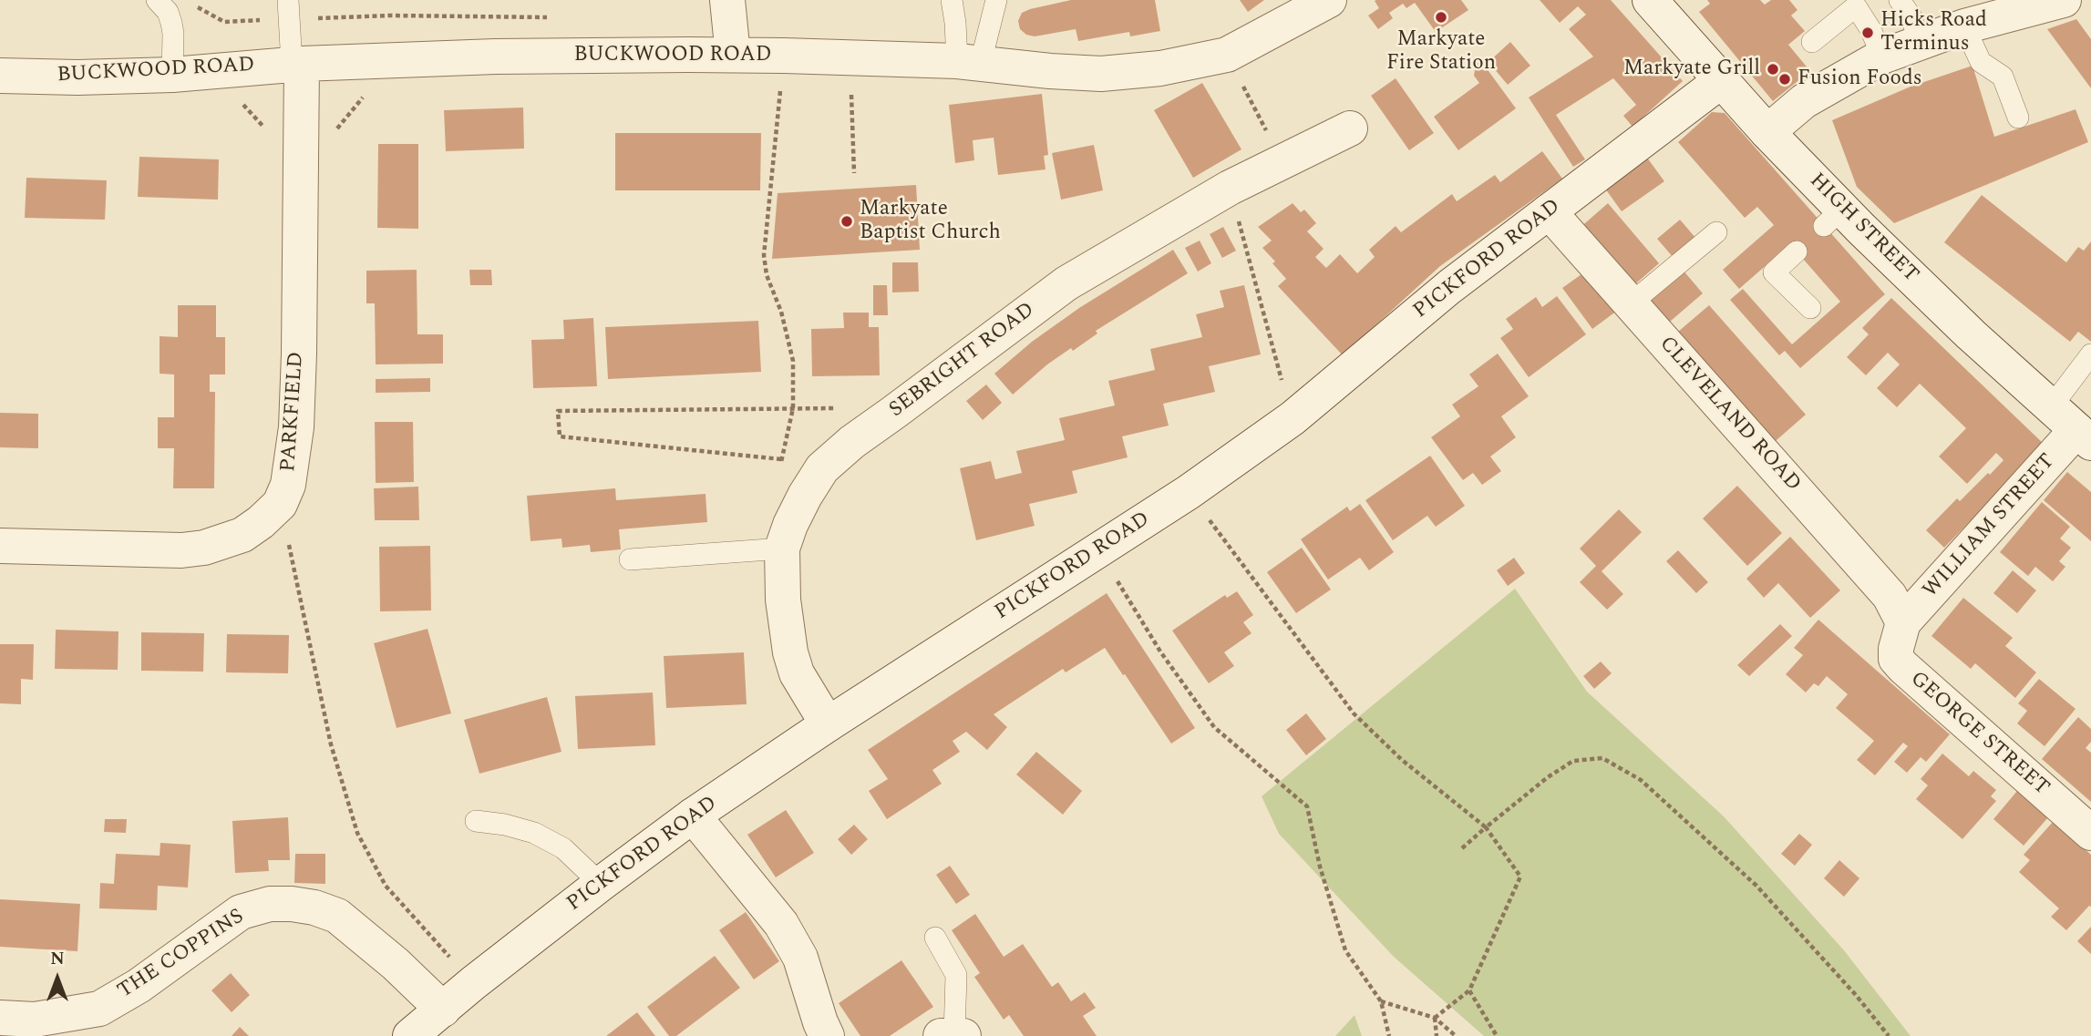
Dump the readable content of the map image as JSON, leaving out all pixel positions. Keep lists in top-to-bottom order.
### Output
{
  "streets": {
    "street": [
      "BUCKWOOD ROAD",
      "HIGH STREET",
      "PICKFORD ROAD",
      "SEBRIGHT ROAD",
      "PARKFIELD",
      "CLEVELAND ROAD",
      "WILLIAM STREET",
      "GEORGE STREET",
      "THE COPPINS"
    ]
  },
  "crossings": [
    ["BUCKWOOD ROAD", "PARKFIELD"],
    ["HIGH STREET", "PICKFORD ROAD"],
    ["HIGH STREET", "WILLIAM STREET"],
    ["PICKFORD ROAD", "SEBRIGHT ROAD"],
    ["PICKFORD ROAD", "CLEVELAND ROAD"],
    ["PICKFORD ROAD", "THE COPPINS"],
    ["CLEVELAND ROAD", "WILLIAM STREET"],
    ["CLEVELAND ROAD", "GEORGE STREET"],
    ["WILLIAM STREET", "GEORGE STREET"]
  ],
  "places": [
    "Markyate Fire Station",
    "Hicks Road Terminus",
    "Markyate Grill",
    "Fusion Foods",
    "Markyate Baptist Church"
  ],
  "north": "top"
}
